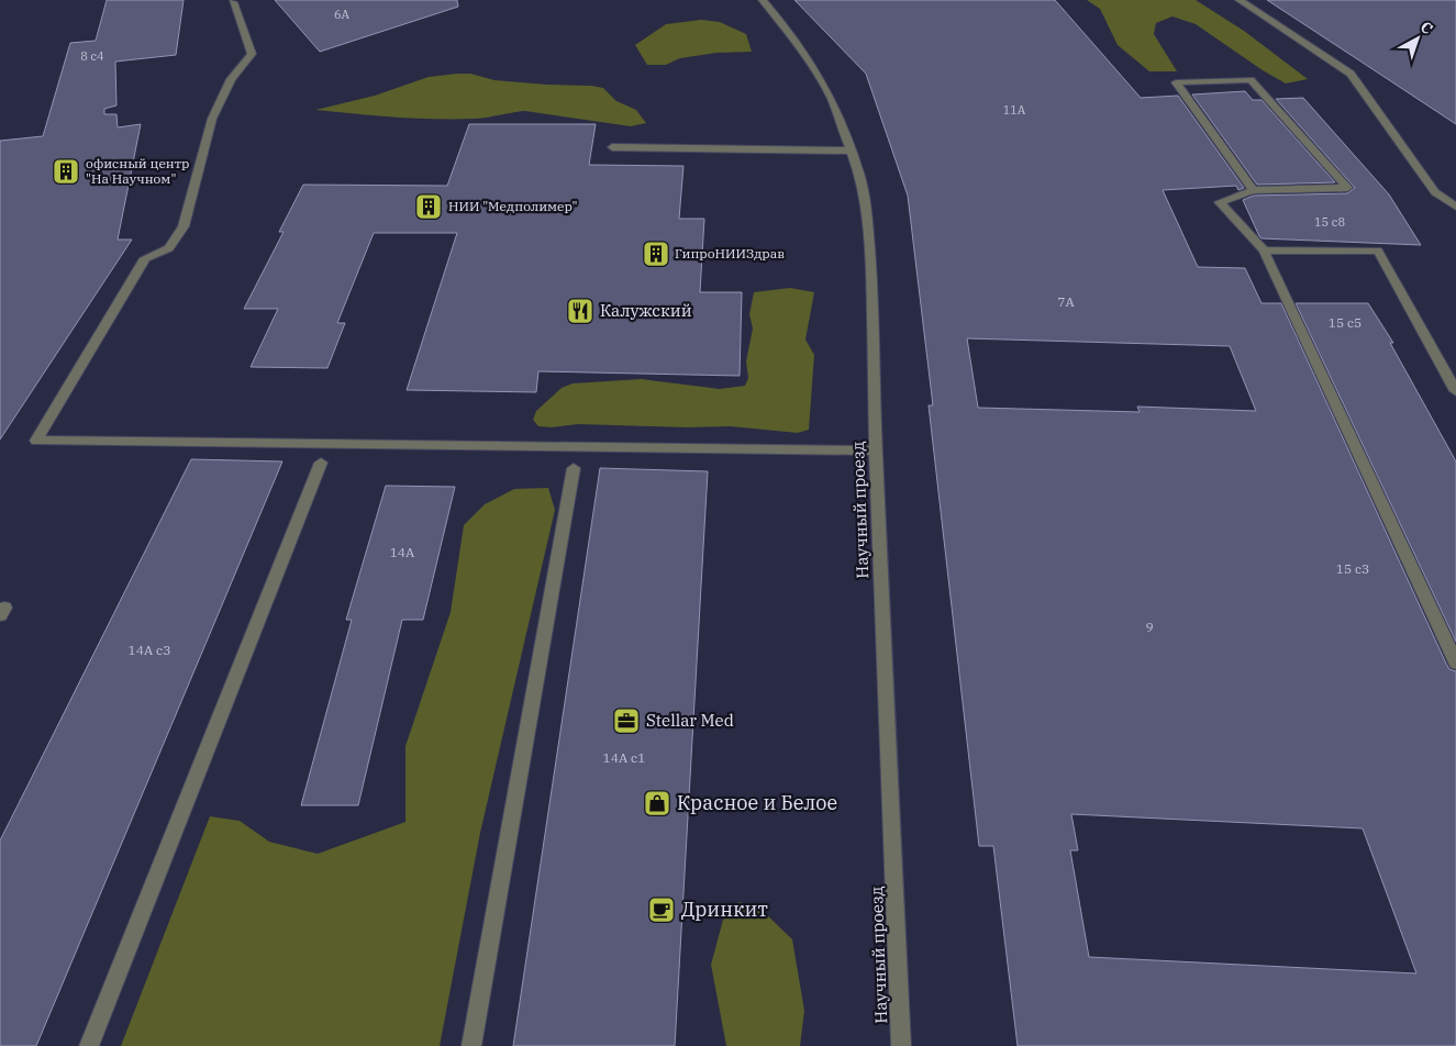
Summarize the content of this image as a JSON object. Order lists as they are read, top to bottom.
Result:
{
  "streets": {
    "street": ["Научный проезд"]
  },
  "places": {
    "building": ["офисный центр \"На Научном\"", "НИИ \"Медполимер\"", "ГипроНИИЗдрав"],
    "restaurant": ["Калужский"],
    "office": ["Stellar Med"],
    "shop": ["Красное и Белое"],
    "cafe": ["Дринкит"]
  },
  "house_numbers": [
    "6А",
    "8 с4",
    "11А",
    "15 с8",
    "7А",
    "15 с5",
    "14А",
    "15 с3",
    "9",
    "14А с3",
    "14А с1"
  ],
  "north": "top right"
}
